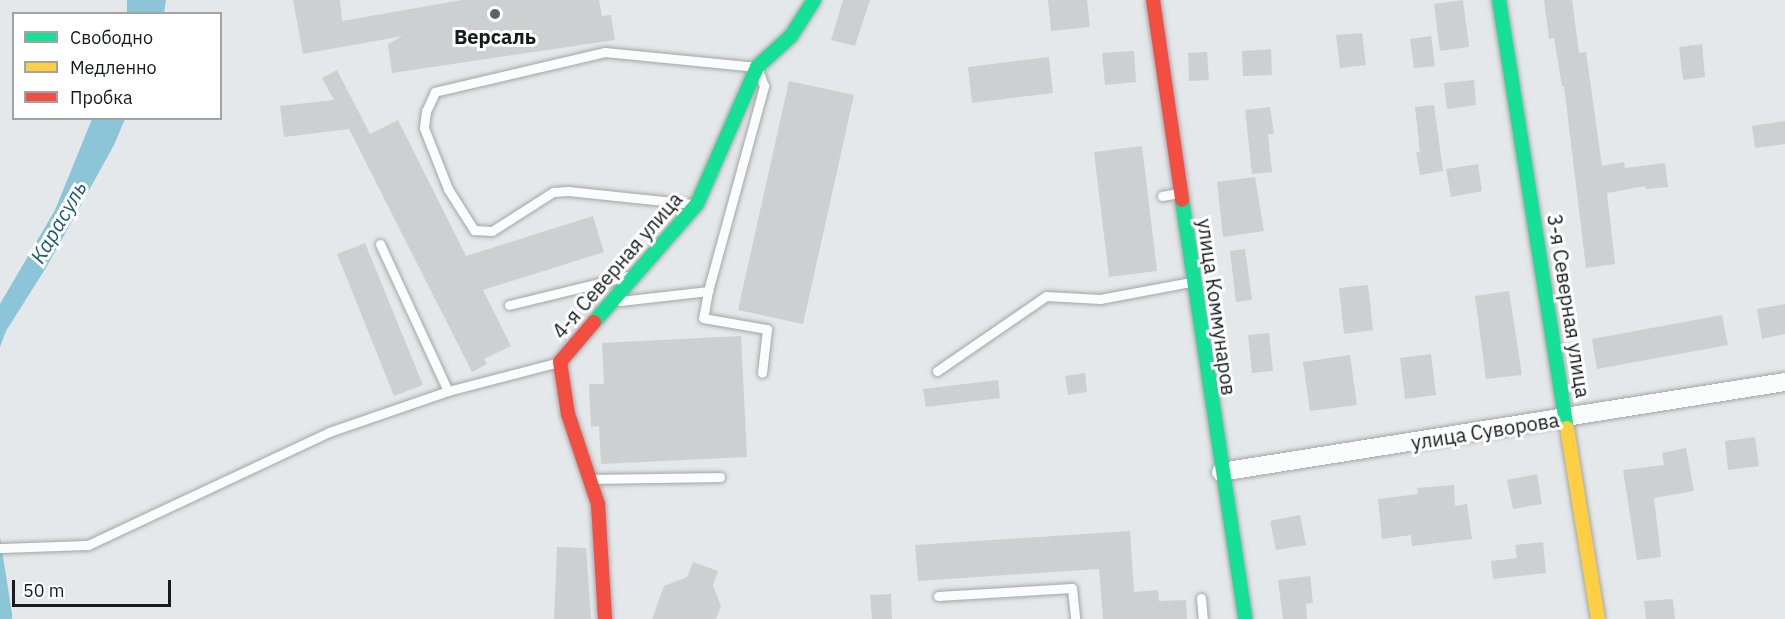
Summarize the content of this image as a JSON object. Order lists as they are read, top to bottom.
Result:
{
  "streets": {
    "street": [
      "4-я Северная улица",
      "3-я Северная улица",
      "улица Коммунаров",
      "улица Суворова"
    ]
  },
  "crossings": [
    ["3-я Северная улица", "улица Суворова"],
    ["улица Коммунаров", "улица Суворова"]
  ],
  "water": ["Карасуль"],
  "places": ["Версаль"],
  "legend": ["Свободно", "Медленно", "Пробка"],
  "scale_bar": "50 m"
}
